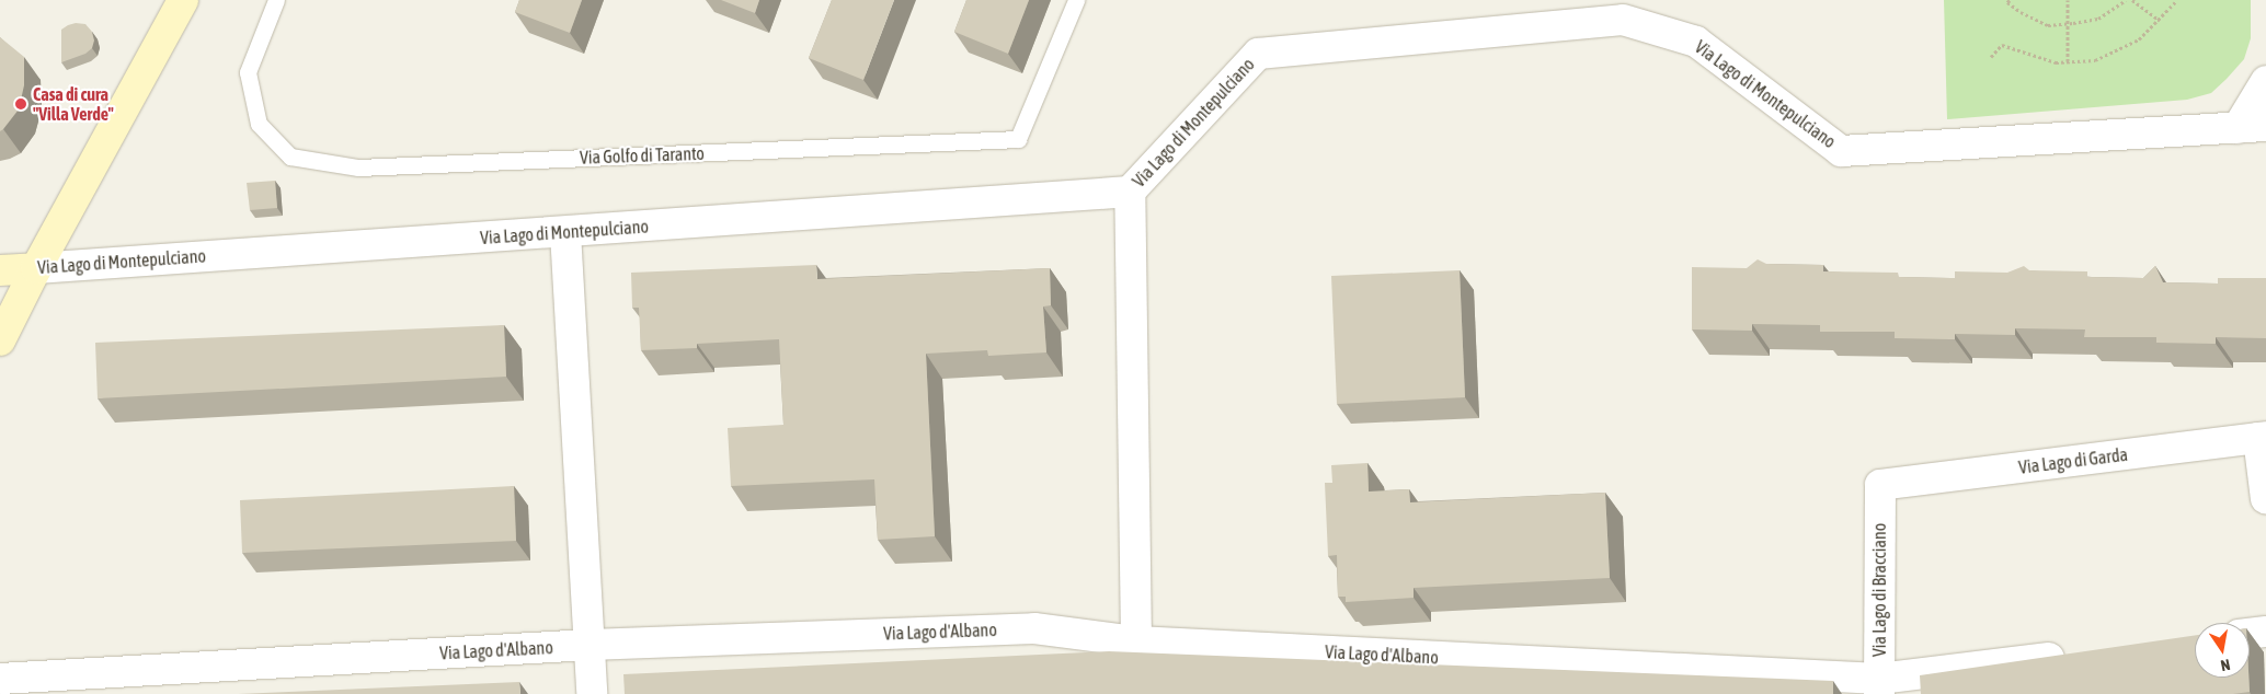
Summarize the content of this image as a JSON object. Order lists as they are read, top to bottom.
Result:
{
  "streets": {
    "street": [
      "Via Lago di Montepulciano",
      "Via Lago di Garda",
      "Via Lago di Bracciano",
      "Via Lago d'Albano"
    ],
    "lane": ["Via Golfo di Taranto"]
  },
  "crossings": [
    ["Via Lago di Montepulciano", "Via Lago d'Albano"],
    ["Via Lago di Garda", "Via Lago di Bracciano"],
    ["Via Lago di Bracciano", "Via Lago d'Albano"]
  ],
  "places": ["Casa di cura \"Villa Verde\""],
  "north": "bottom"
}
